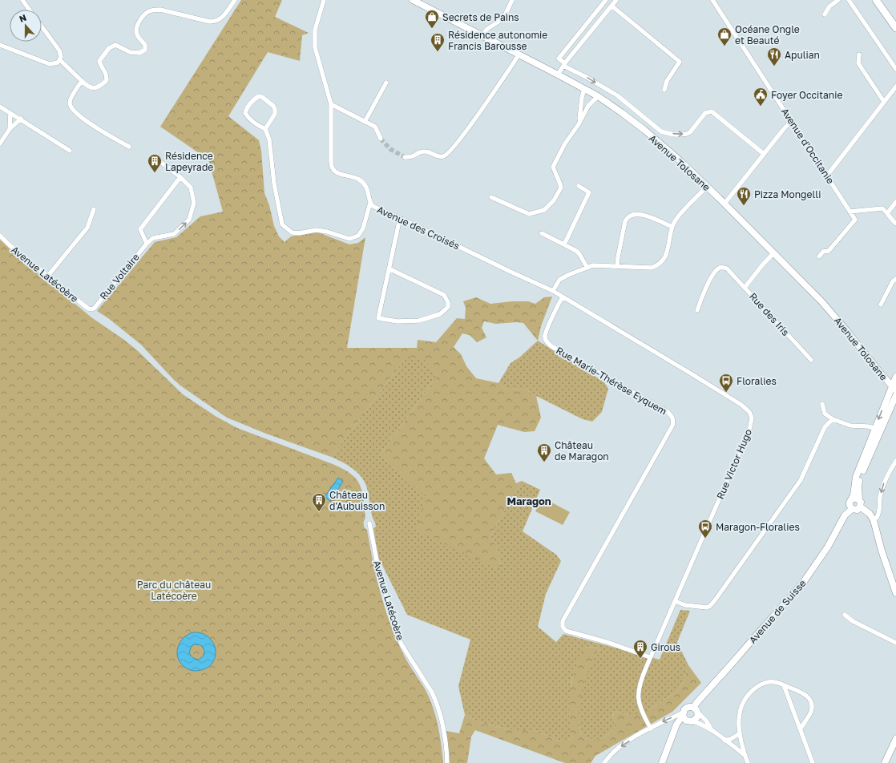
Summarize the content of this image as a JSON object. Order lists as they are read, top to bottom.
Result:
{
  "streets": {
    "street": [
      "Avenue d'Occitanie",
      "Avenue Tolosane",
      "Avenue des Croisés",
      "Avenue Latécoère",
      "Rue Voltaire",
      "Rue des Iris",
      "Rue Marie-Thérèse Eyquem",
      "Rue Victor Hugo",
      "Avenue de Suisse"
    ]
  },
  "crossings": [
    ["Avenue Tolosane", "Rue des Iris"],
    ["Avenue des Croisés", "Rue Victor Hugo"],
    ["Avenue Latécoère", "Rue Voltaire"],
    ["Rue Marie-Thérèse Eyquem", "Rue Victor Hugo"]
  ],
  "districts": ["Maragon"],
  "parks": ["Parc du château Latécoère"],
  "places": {
    "shop": ["Secrets de Pains", "Océane Ongle et Beauté"],
    "building": [
      "Résidence autonomie Francis Barousse",
      "Résidence Lapeyrade",
      "Château de Maragon",
      "Château d'Aubuisson",
      "Girous"
    ],
    "restaurant": ["Apulian", "Pizza Mongelli"],
    "public building": ["Foyer Occitanie"],
    "bus stop": ["Floralies", "Maragon-Floralies"]
  },
  "north": "top"
}
